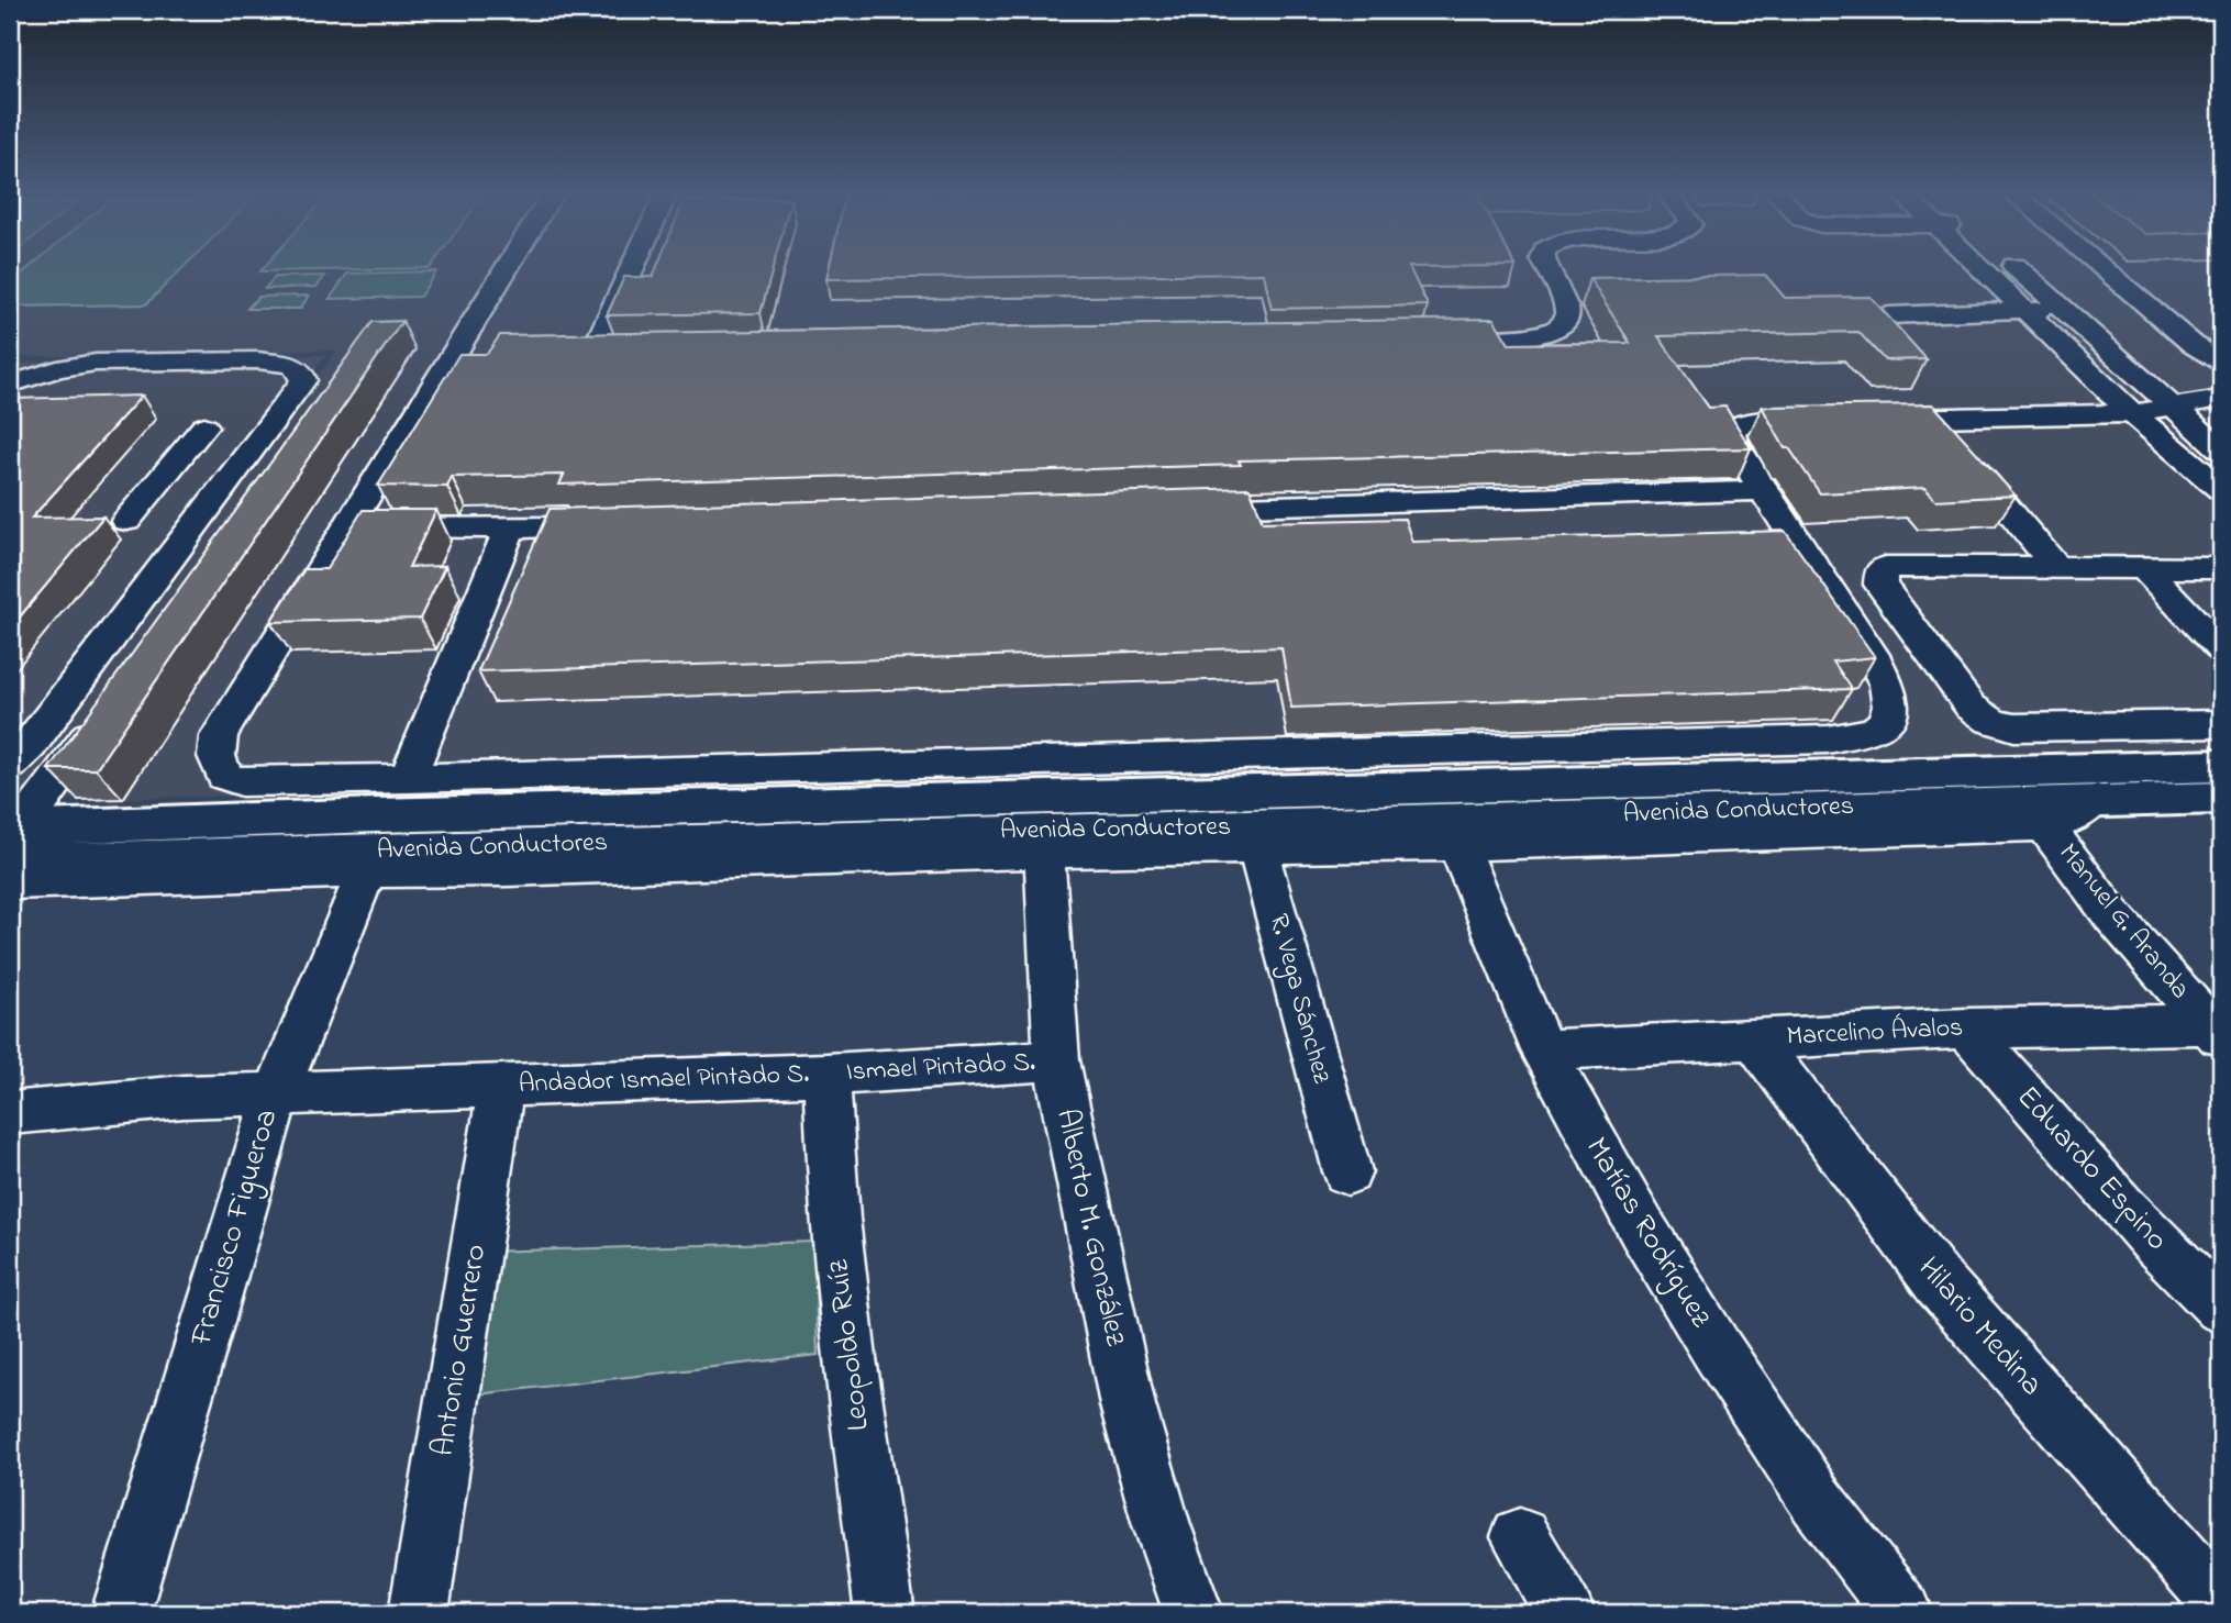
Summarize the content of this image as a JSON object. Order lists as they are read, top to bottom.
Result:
{
  "streets": {
    "main road": ["Avenida Conductores"],
    "street": [
      "Manuel G. Aranda",
      "R. Vega Sánchez",
      "Marcelino Ávalos",
      "Ismael Pintado S.",
      "Andador Ismael Pintado S.",
      "Eduardo Espino",
      "Francisco Figueroa",
      "Alberto M. González",
      "Matías Rodríguez",
      "Hilario Medina",
      "Leopoldo Ruíz",
      "Antonio Guerrero"
    ]
  },
  "crossings": [
    ["Avenida Conductores", "Manuel G. Aranda"],
    ["Avenida Conductores", "R. Vega Sánchez"],
    ["Avenida Conductores", "Francisco Figueroa"],
    ["Avenida Conductores", "Alberto M. González"],
    ["Avenida Conductores", "Matías Rodríguez"],
    ["Manuel G. Aranda", "Marcelino Ávalos"],
    ["Marcelino Ávalos", "Eduardo Espino"],
    ["Marcelino Ávalos", "Matías Rodríguez"],
    ["Marcelino Ávalos", "Hilario Medina"],
    ["Ismael Pintado S.", "Andador Ismael Pintado S."],
    ["Ismael Pintado S.", "Alberto M. González"],
    ["Ismael Pintado S.", "Leopoldo Ruíz"],
    ["Andador Ismael Pintado S.", "Leopoldo Ruíz"],
    ["Andador Ismael Pintado S.", "Antonio Guerrero"]
  ]
}
